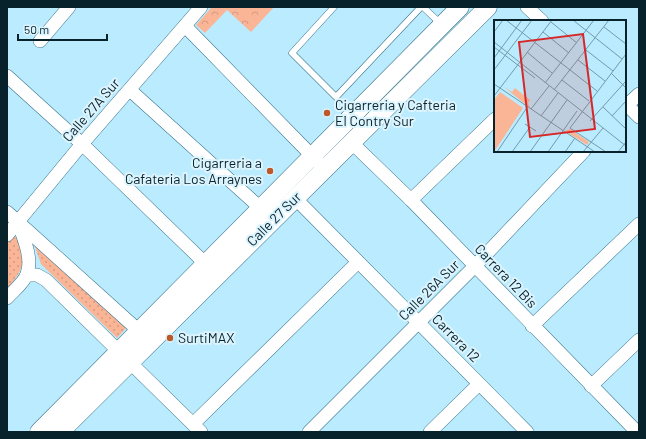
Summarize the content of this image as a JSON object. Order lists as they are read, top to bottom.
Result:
{
  "streets": {
    "main road": ["Calle 27 Sur"],
    "street": [
      "Calle 27A Sur",
      "Carrera 12 Bis",
      "Calle 26A Sur",
      "Carrera 12"
    ]
  },
  "crossings": [
    ["Calle 27 Sur", "Carrera 12 Bis"],
    ["Calle 27 Sur", "Carrera 12"],
    ["Carrera 12 Bis", "Calle 26A Sur"],
    ["Calle 26A Sur", "Carrera 12"]
  ],
  "places": ["Cigarreria y Cafteria El Contry Sur", "Cigarreria a Cafateria Los Arraynes", "SurtiMAX"],
  "scale_bar": "50 m"
}
